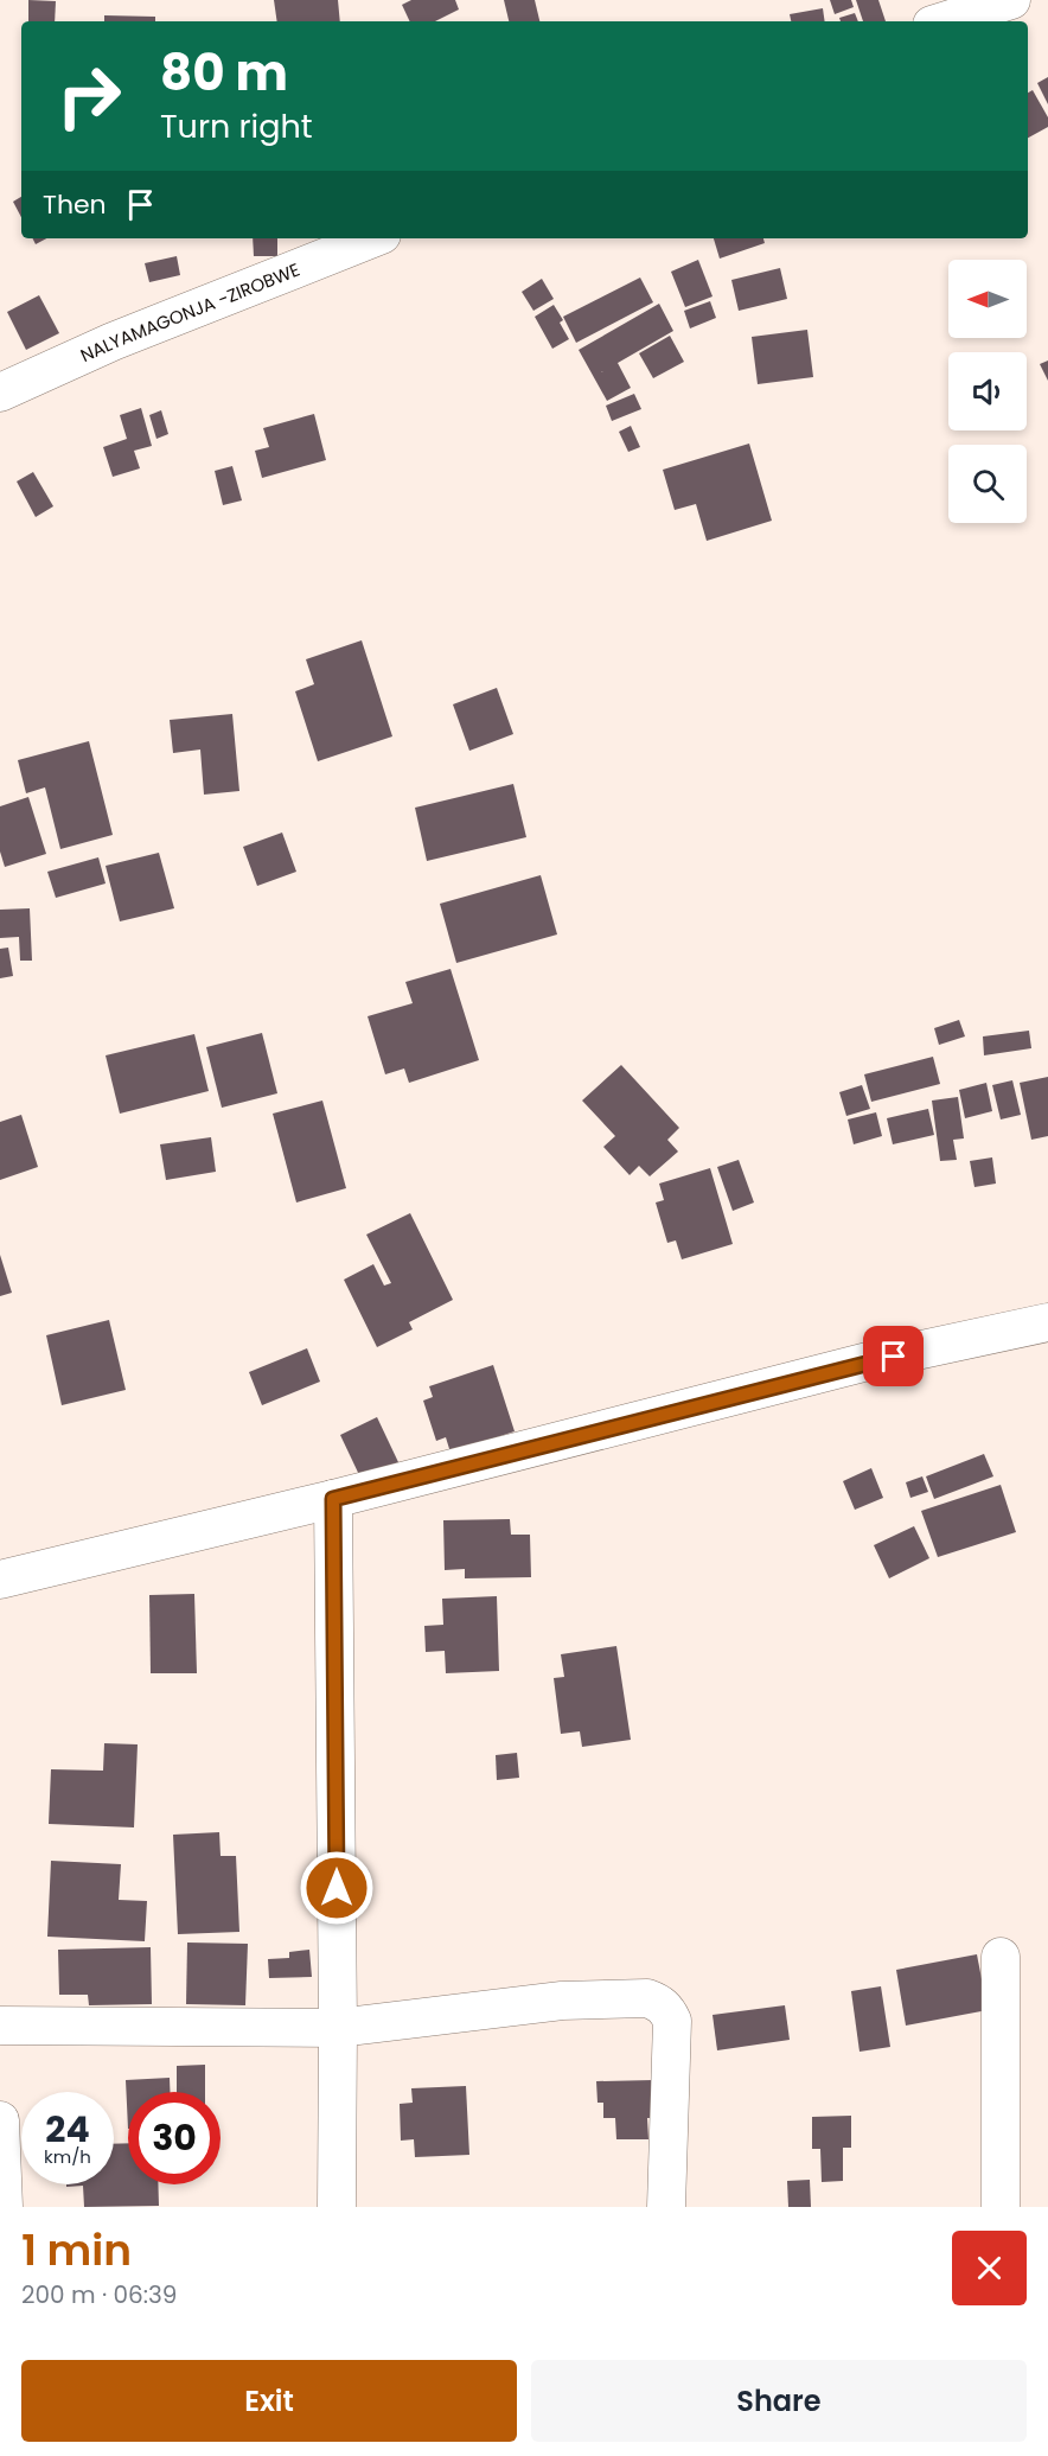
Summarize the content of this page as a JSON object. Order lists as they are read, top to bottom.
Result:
{
  "streets": {
    "street": ["NALYAMAGONJA -ZIROBWE"]
  },
  "north": "left",
  "page": {
    "turn": ["80 m", "Turn right"],
    "then": "Then",
    "speed": "24 km/h",
    "limit": "30",
    "heading": ["1 min", "200 m · 06:39"],
    "buttons": ["Exit", "Share"]
  }
}
